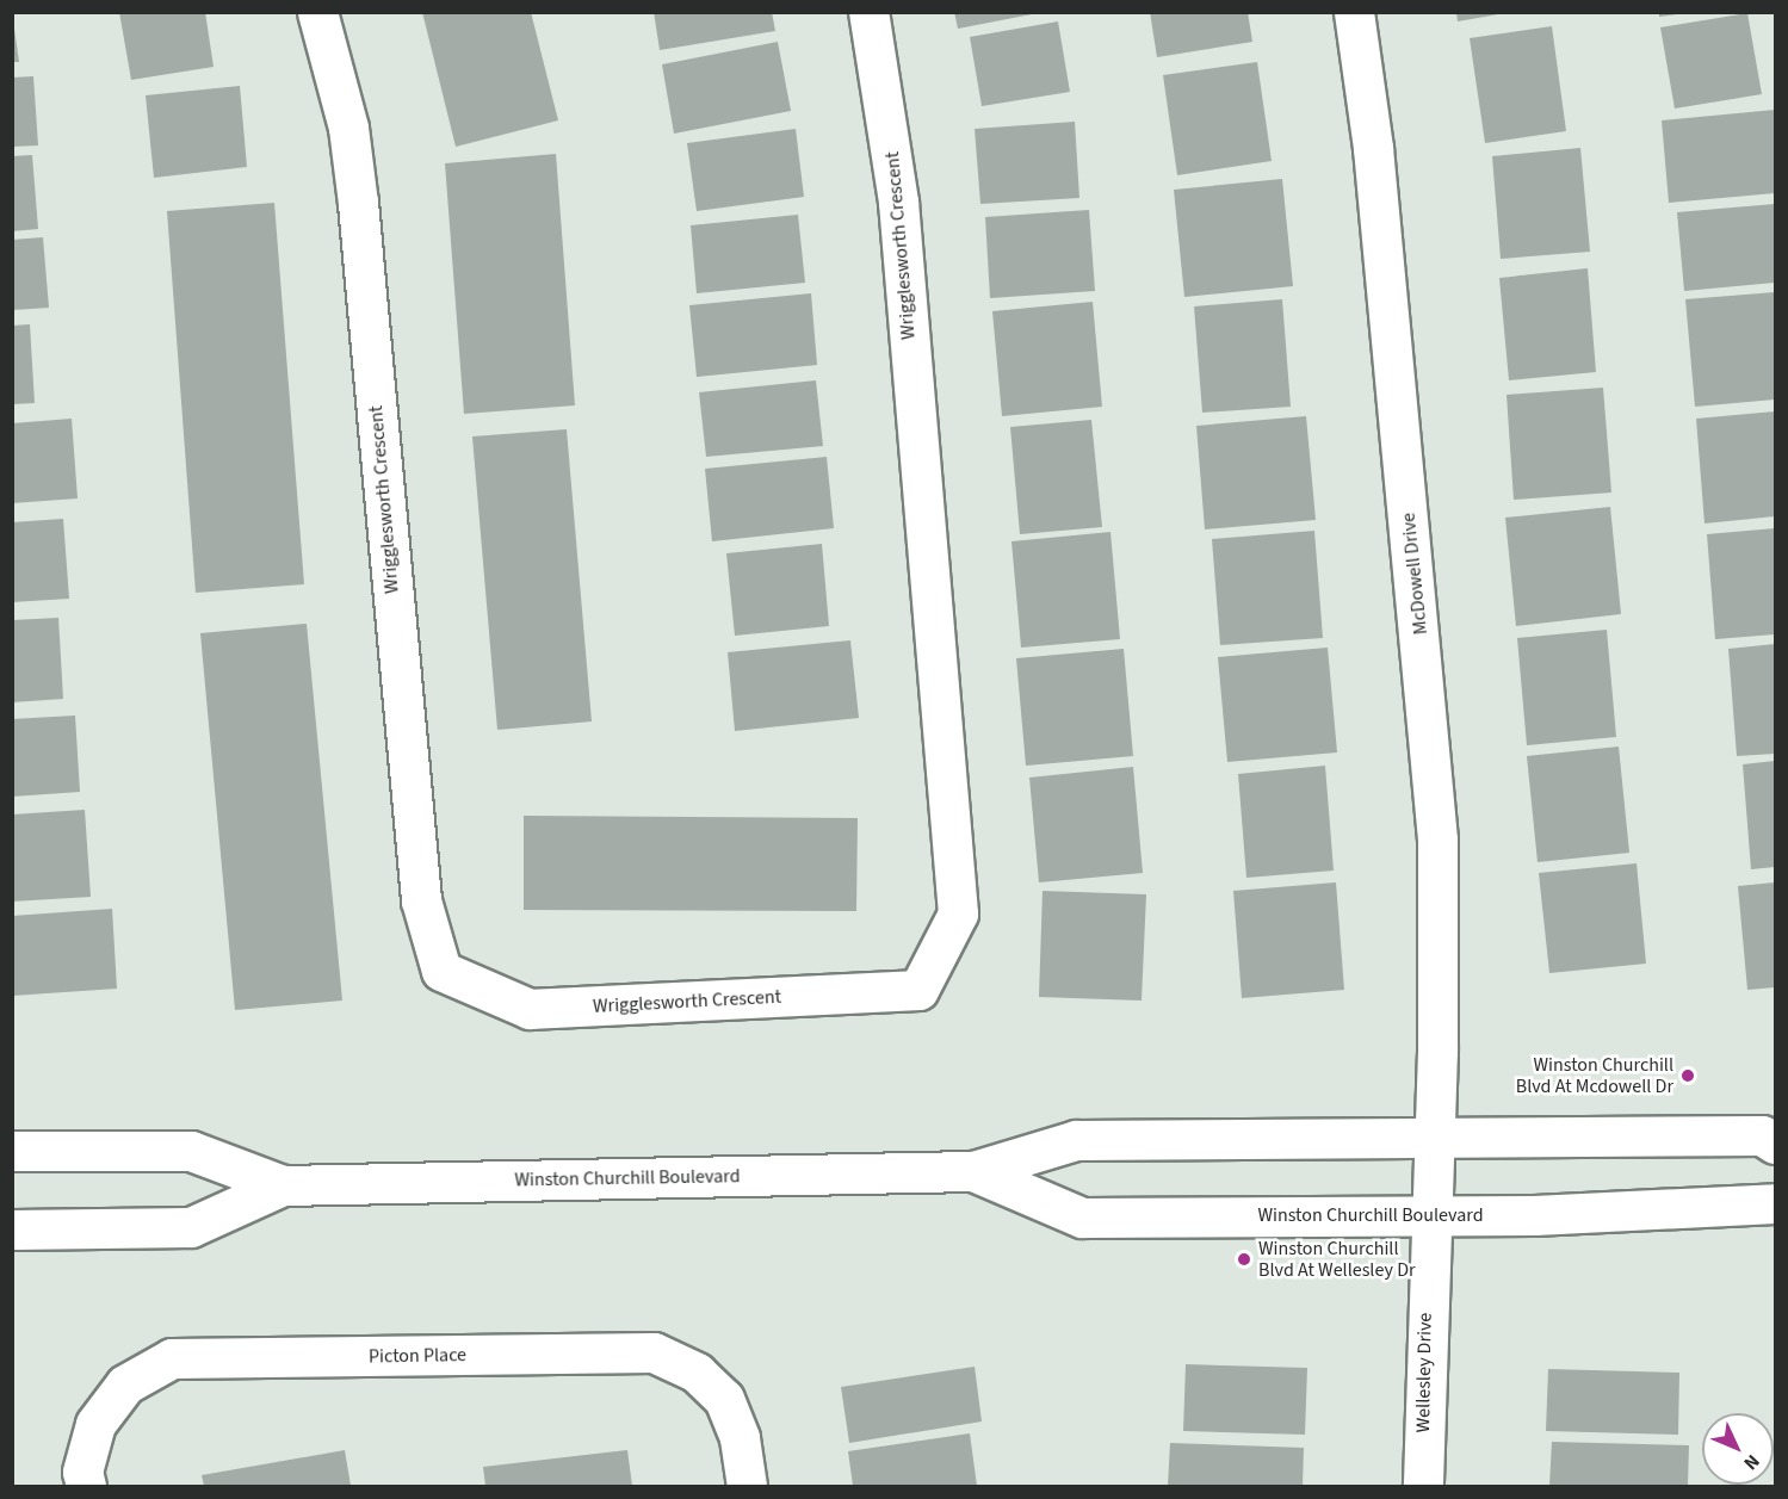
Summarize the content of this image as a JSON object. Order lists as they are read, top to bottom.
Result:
{
  "streets": {
    "street": [
      "Wrigglesworth Crescent",
      "McDowell Drive",
      "Winston Churchill Boulevard",
      "Picton Place",
      "Wellesley Drive"
    ]
  },
  "crossings": [
    ["McDowell Drive", "Winston Churchill Boulevard"],
    ["McDowell Drive", "Wellesley Drive"],
    ["Winston Churchill Boulevard", "Wellesley Drive"]
  ],
  "places": ["Winston Churchill Blvd At Mcdowell Dr", "Winston Churchill Blvd At Wellesley Dr"],
  "north": "bottom right"
}
